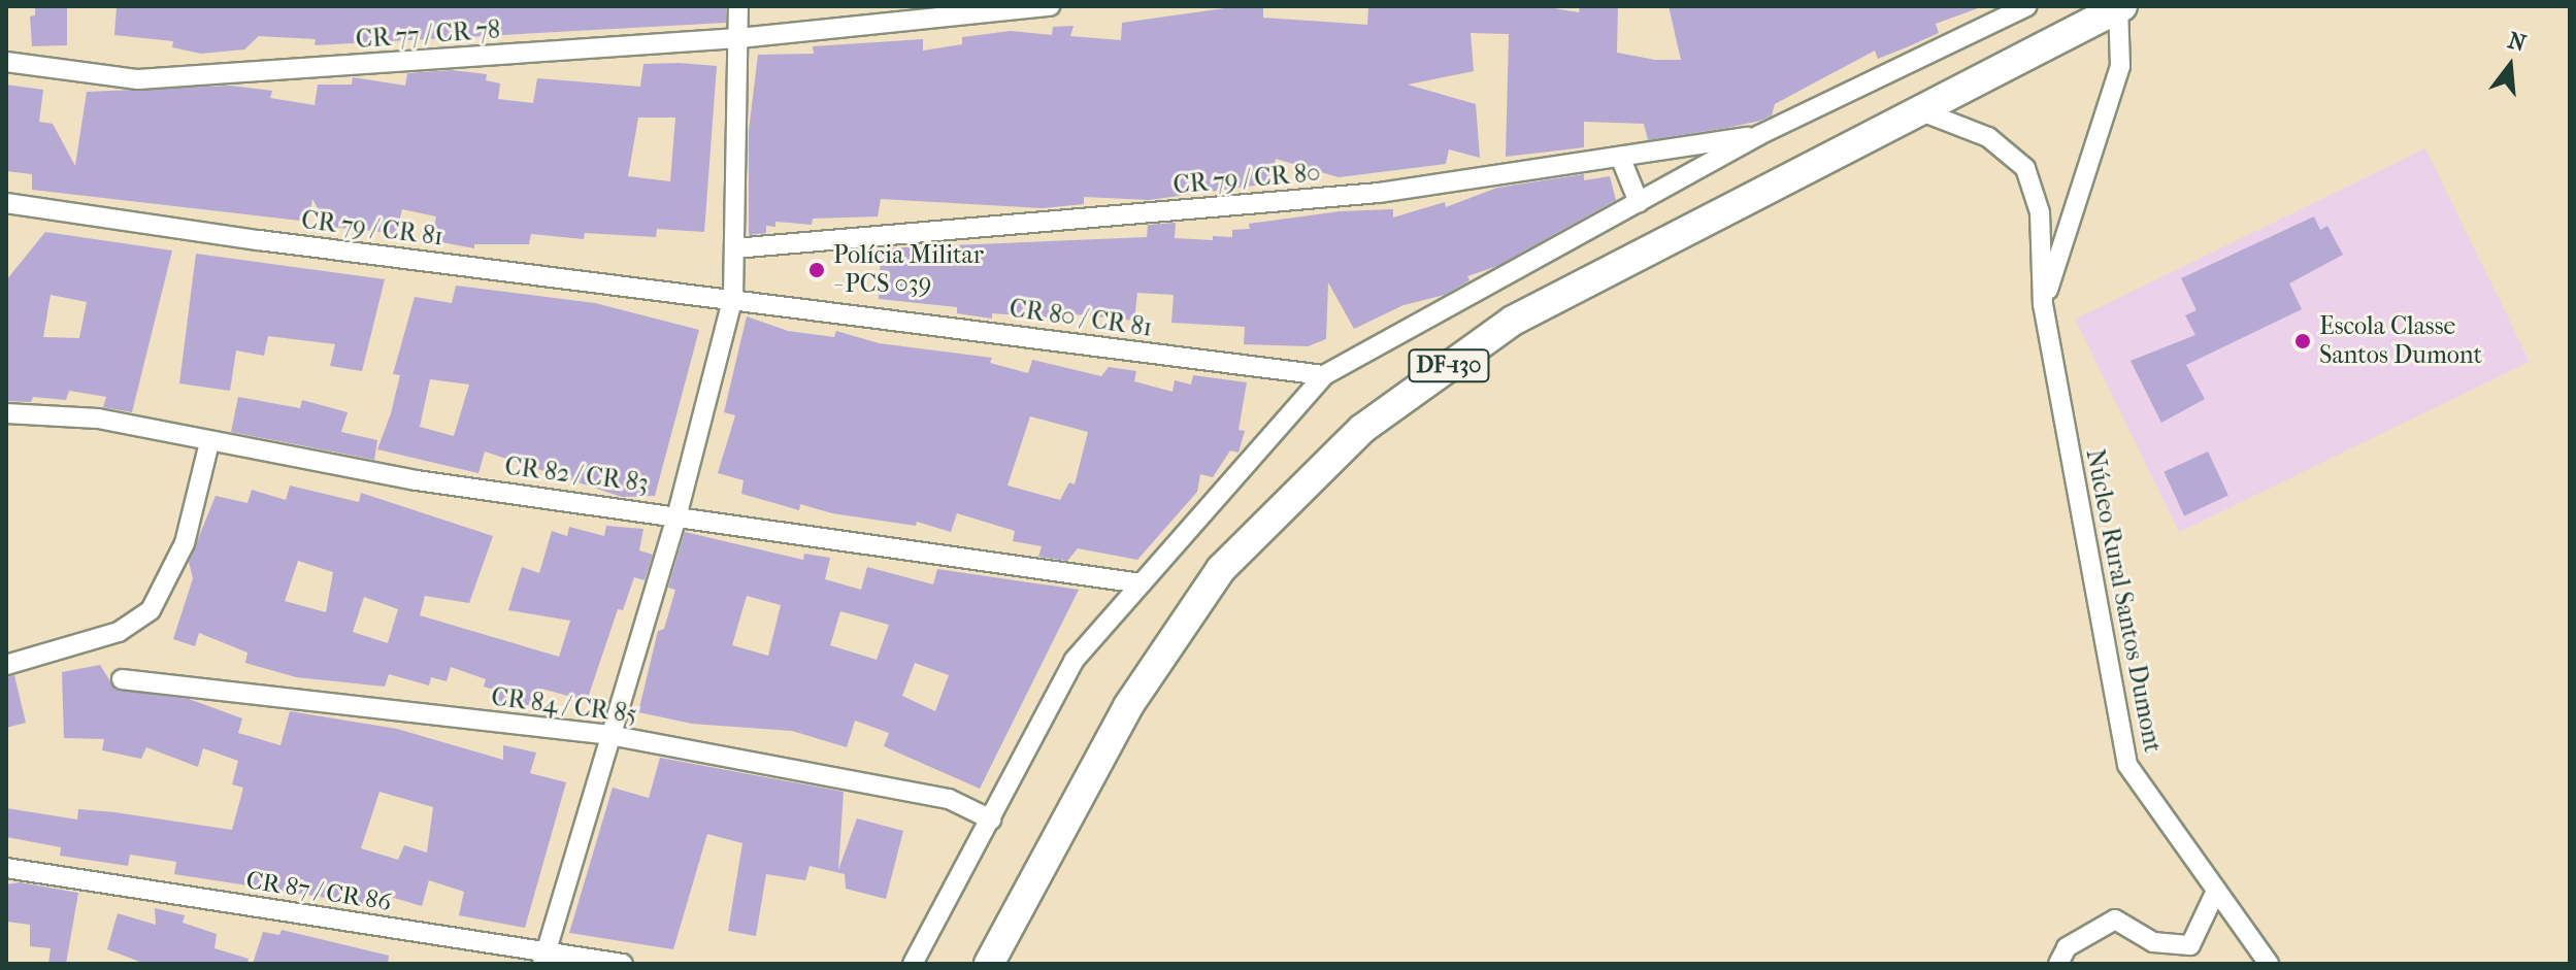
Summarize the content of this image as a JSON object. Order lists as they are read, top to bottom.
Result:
{
  "streets": {
    "main road": ["DF-130"],
    "street": [
      "CR 77 / CR 78",
      "CR 79 / CR 80",
      "CR 79 / CR 81",
      "CR 80 / CR 81",
      "CR 82 / CR 83",
      "Núcleo Rural Santos Dumont",
      "CR 84 / CR 85",
      "CR 87 / CR 86"
    ]
  },
  "crossings": [
    ["CR 79 / CR 81", "CR 80 / CR 81"],
    ["DF-130", "Núcleo Rural Santos Dumont"]
  ],
  "places": ["Polícia Militar - PCS 039", "Escola Classe Santos Dumont"],
  "north": "top"
}
